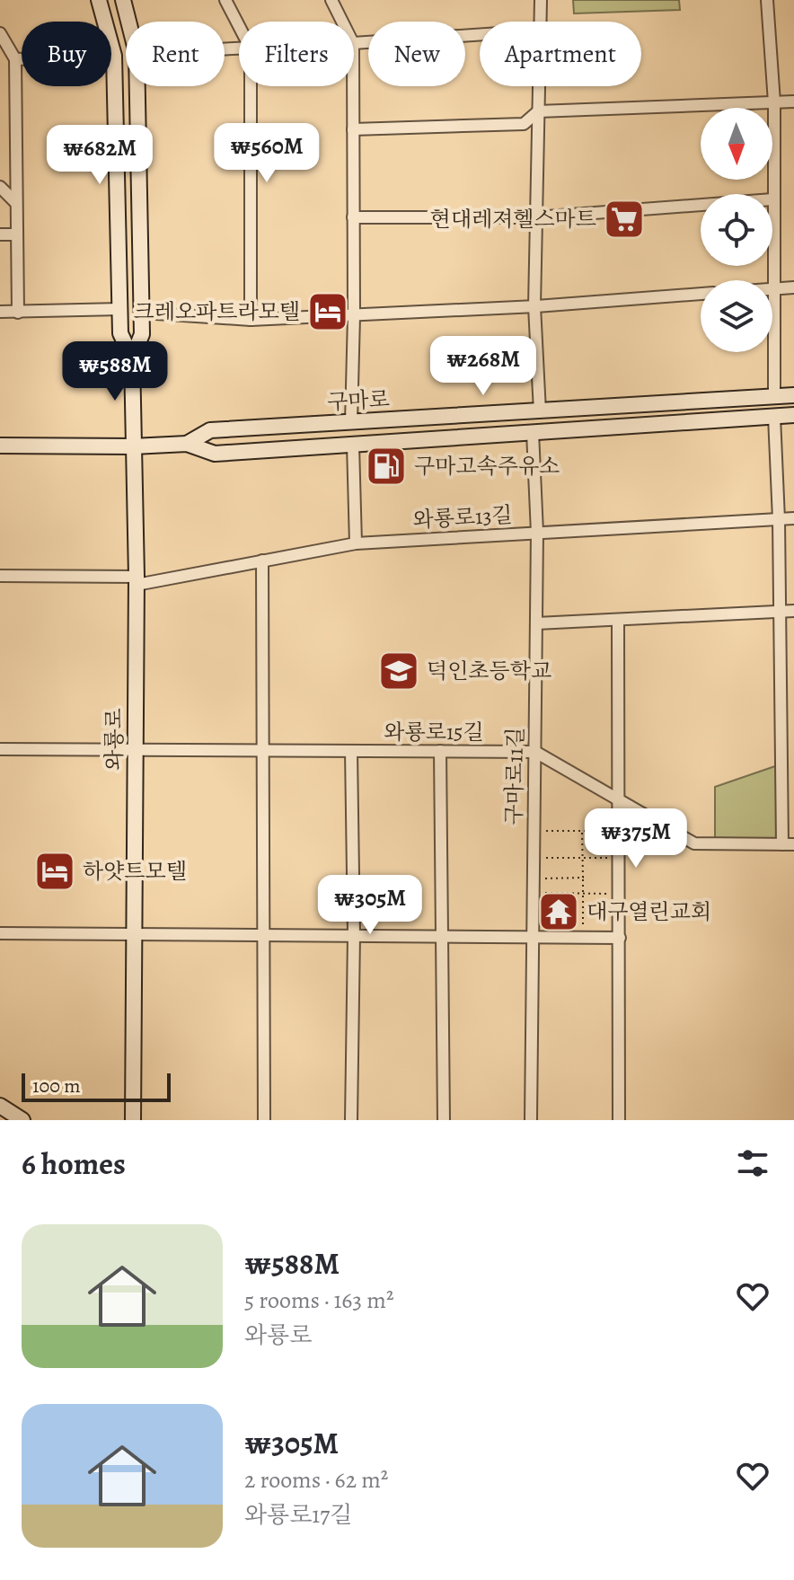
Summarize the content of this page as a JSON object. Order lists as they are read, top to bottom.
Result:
{
  "streets": {
    "main road": ["구마로", "와룡로"],
    "street": ["와룡로13길", "와룡로15길", "구마로11길"]
  },
  "crossings": [
    ["구마로", "와룡로"],
    ["구마로", "구마로11길"],
    ["와룡로13길", "와룡로"],
    ["와룡로13길", "구마로11길"],
    ["와룡로15길", "와룡로"],
    ["와룡로15길", "구마로11길"]
  ],
  "places": {
    "supermarket": ["현대레져헬스마트"],
    "hotel": ["크레오파트라모텔", "하얏트모텔"],
    "fuel station": ["구마고속주유소"],
    "school or university": ["덕인초등학교"],
    "temple": ["대구열린교회"]
  },
  "scale_bar": "100 m",
  "north": "bottom",
  "page": {
    "chip": [
      "Buy",
      "Rent",
      "Filters",
      "New",
      "Apartment"
    ],
    "price": [
      "₩560M",
      "₩682M",
      "₩268M",
      "₩588M",
      "₩375M",
      "₩305M"
    ],
    "scale": "100 m",
    "heading": "6 homes",
    "list": [
      {
        "name": "₩588M",
        "note": "5 rooms · 163 m² · 와룡로"
      },
      {
        "name": "₩305M",
        "note": "2 rooms · 62 m² · 와룡로17길"
      }
    ]
  }
}
